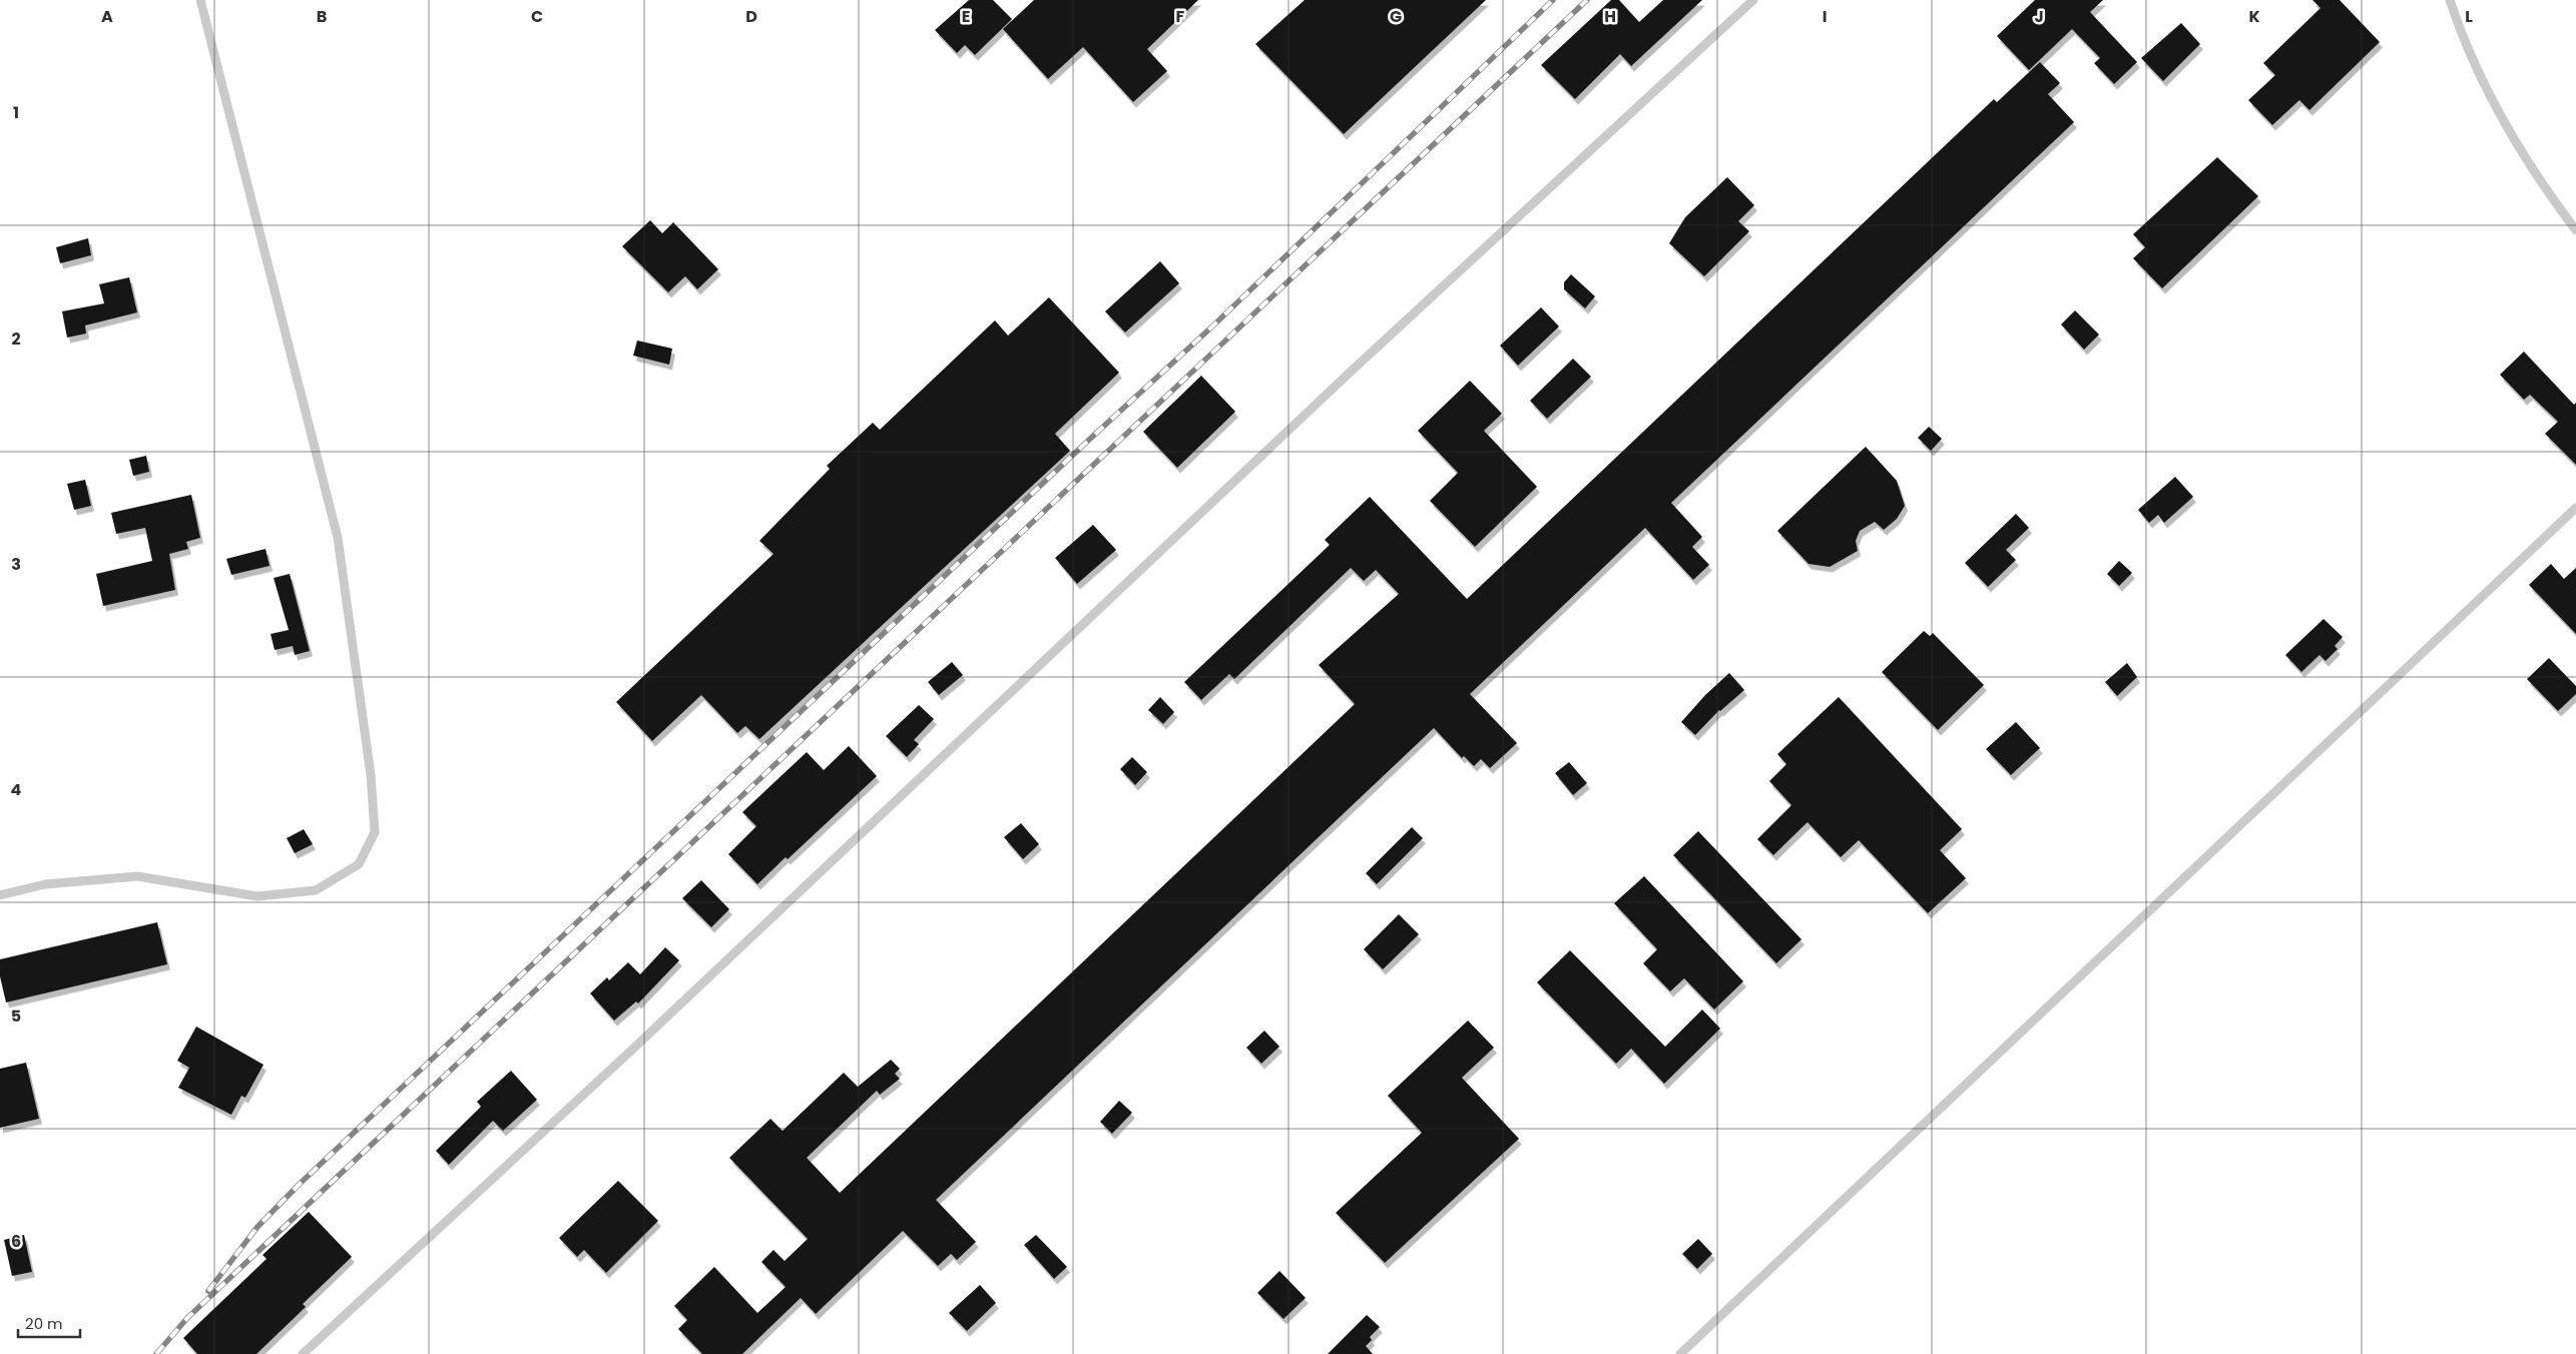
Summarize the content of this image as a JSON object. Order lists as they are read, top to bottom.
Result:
{
  "scale_bar": "20 m",
  "grid": {
    "columns": [
      "A",
      "B",
      "C",
      "D",
      "E",
      "F",
      "G",
      "H",
      "I",
      "J",
      "K",
      "L"
    ],
    "rows": [
      "1",
      "2",
      "3",
      "4",
      "5",
      "6"
    ]
  }
}
